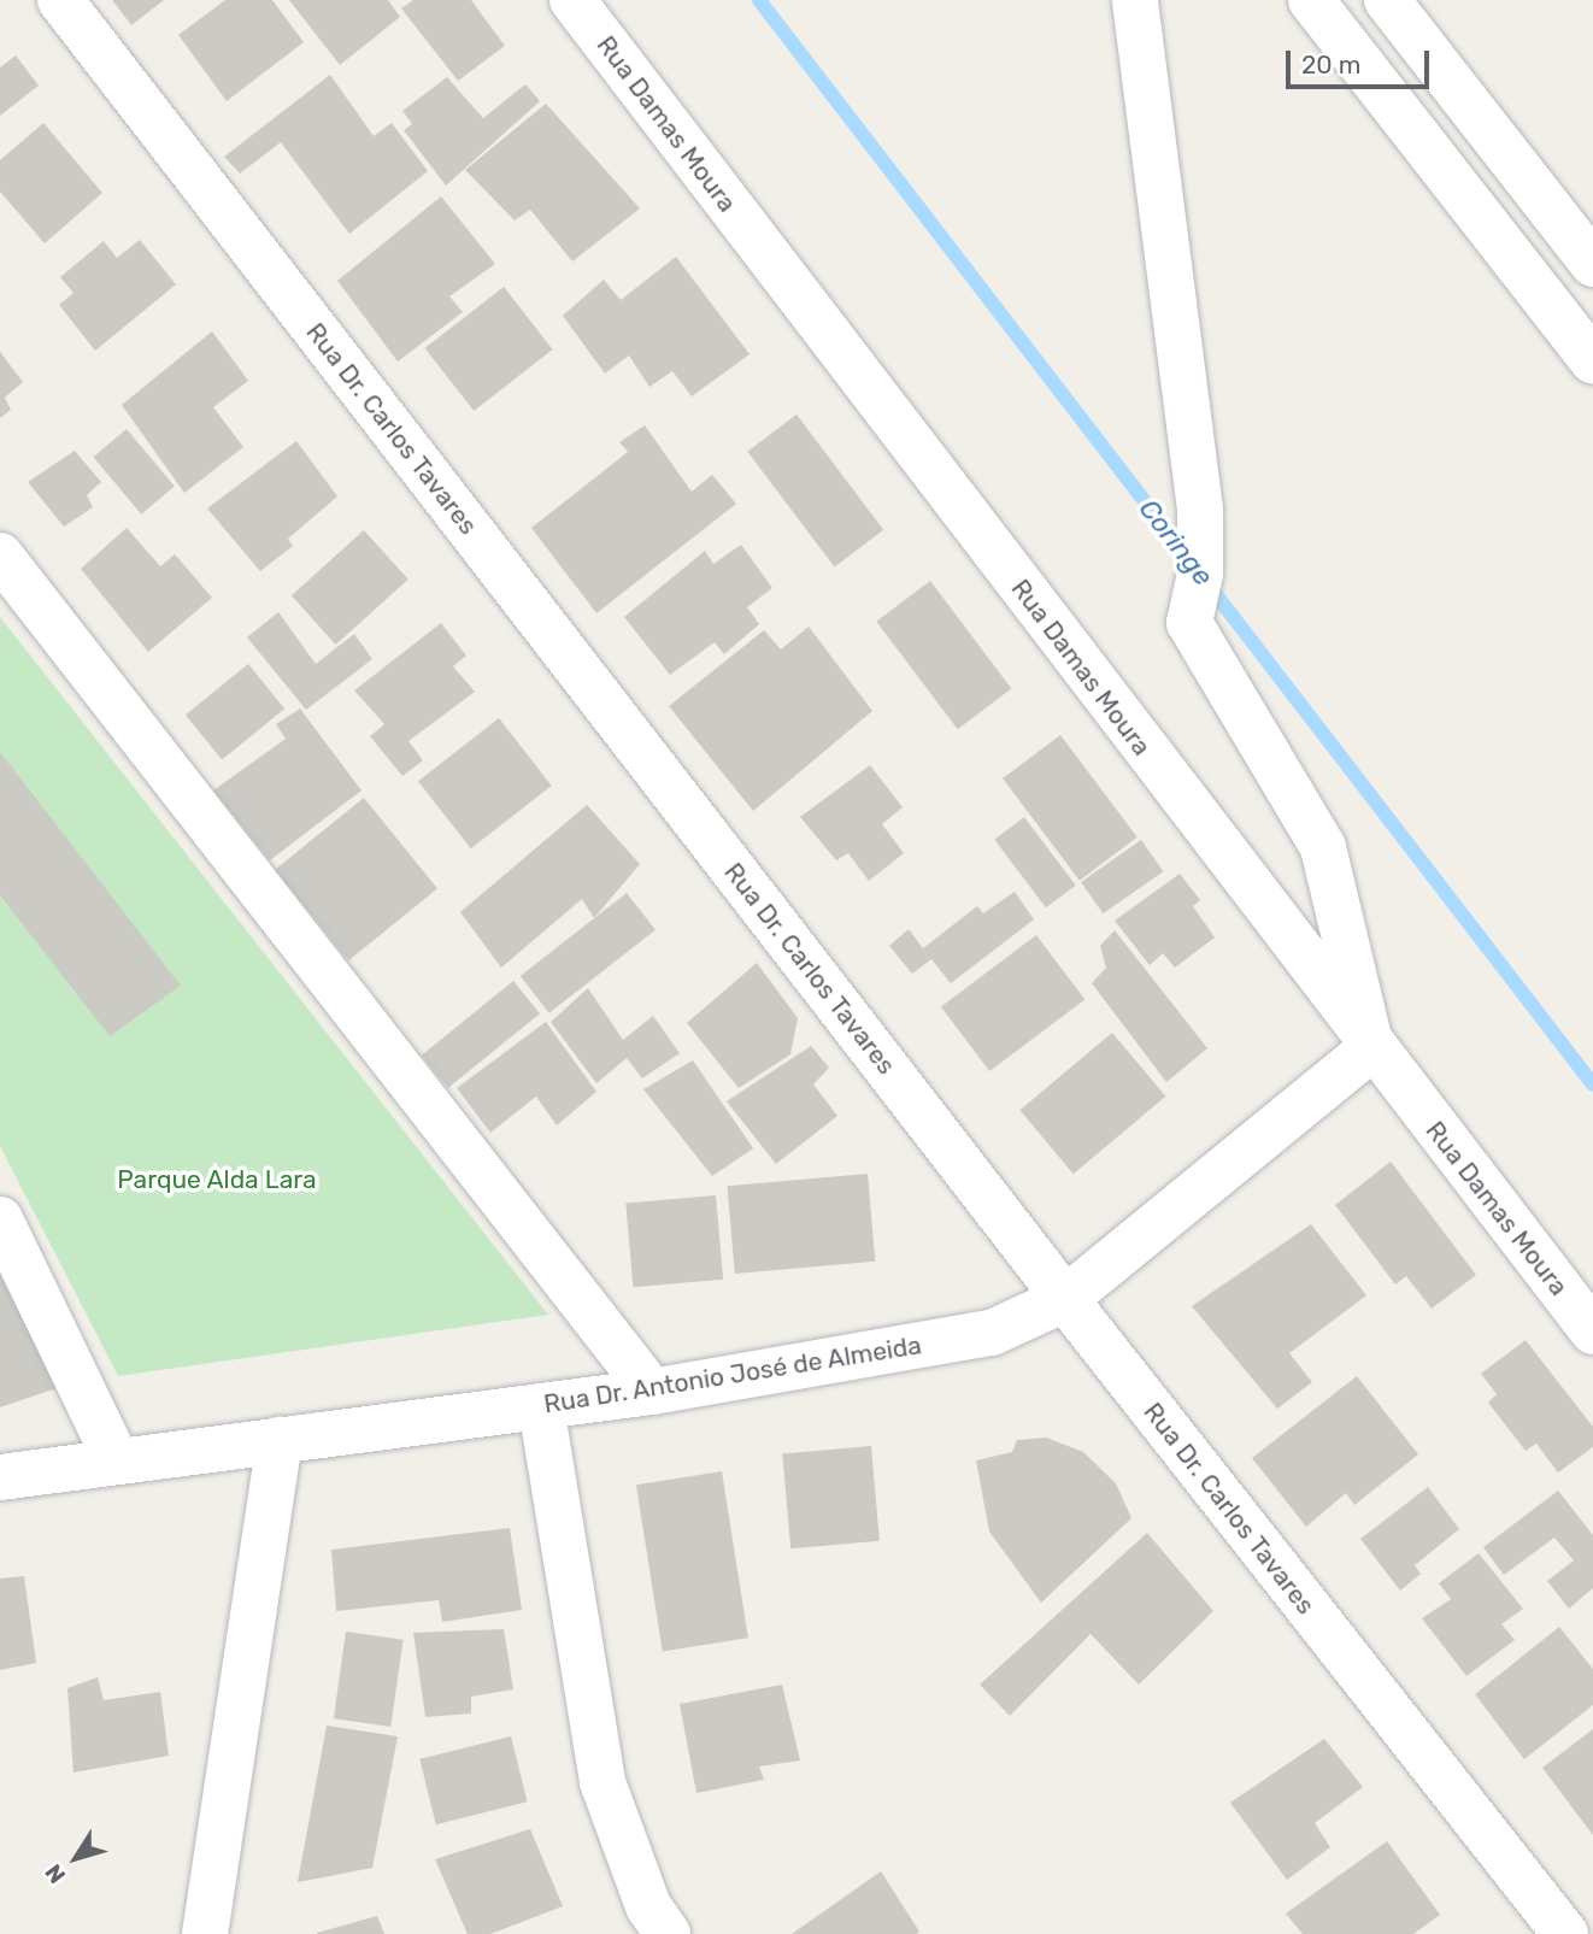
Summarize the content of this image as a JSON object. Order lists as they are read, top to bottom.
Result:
{
  "streets": {
    "street": ["Rua Damas Moura", "Rua Dr. Carlos Tavares", "Rua Dr. Antonio José de Almeida"]
  },
  "crossings": [
    ["Rua Damas Moura", "Rua Dr. Antonio José de Almeida"],
    ["Rua Dr. Carlos Tavares", "Rua Dr. Antonio José de Almeida"]
  ],
  "water": ["Coringe"],
  "parks": ["Parque Alda Lara"],
  "scale_bar": "20 m",
  "north": "bottom left"
}
